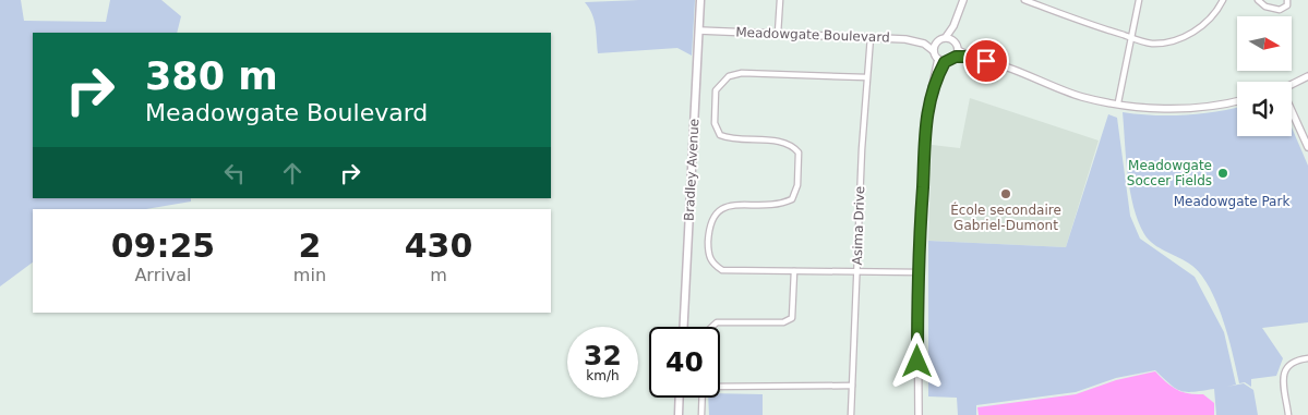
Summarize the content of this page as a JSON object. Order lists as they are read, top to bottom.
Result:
{
  "streets": {
    "main road": ["Bradley Avenue"],
    "street": ["Meadowgate Boulevard", "Asima Drive"]
  },
  "crossings": [
    ["Meadowgate Boulevard", "Bradley Avenue"],
    ["Meadowgate Boulevard", "Asima Drive"]
  ],
  "parks": ["Meadowgate Park"],
  "places": ["Meadowgate Soccer Fields", "École secondaire Gabriel-Dumont"],
  "north": "right",
  "page": {
    "turn": ["380 m", "Meadowgate Boulevard"],
    "eta": [
      "09:25",
      "Arrival",
      "2",
      "min",
      "430",
      "m"
    ],
    "speed": "32 km/h",
    "limit": "40"
  }
}
